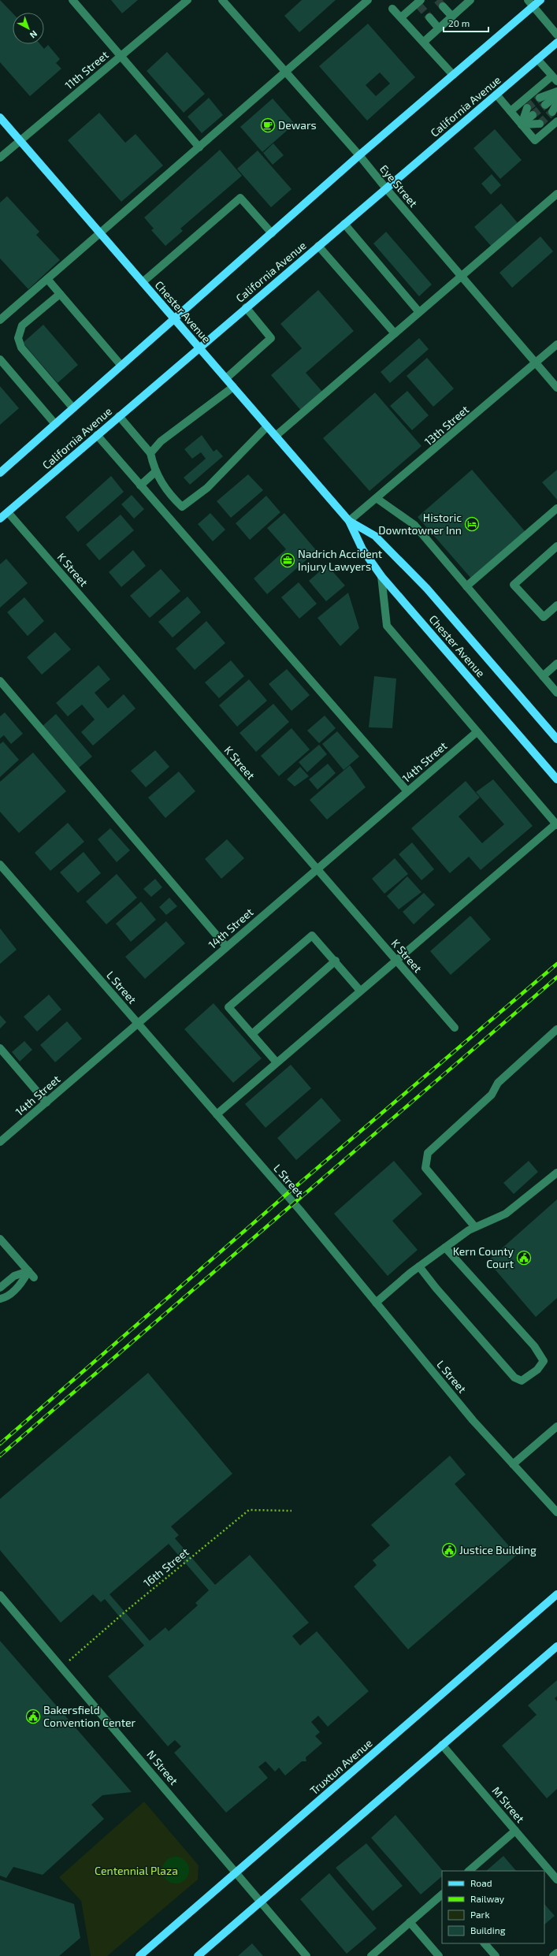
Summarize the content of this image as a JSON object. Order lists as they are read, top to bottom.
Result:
{
  "streets": {
    "main road": ["California Avenue", "Chester Avenue", "Truxtun Avenue"],
    "street": [
      "11th Street",
      "Eye Street",
      "13th Street",
      "K Street",
      "14th Street",
      "L Street",
      "N Street",
      "M Street"
    ],
    "path": ["16th Street"]
  },
  "crossings": [
    ["11th Street", "Chester Avenue"],
    ["California Avenue", "Eye Street"],
    ["California Avenue", "Chester Avenue"],
    ["California Avenue", "K Street"],
    ["Eye Street", "13th Street"],
    ["Chester Avenue", "13th Street"],
    ["K Street", "14th Street"],
    ["14th Street", "L Street"],
    ["16th Street", "N Street"],
    ["Truxtun Avenue", "N Street"]
  ],
  "parks": ["Centennial Plaza"],
  "places": {
    "cafe": ["Dewars"],
    "hotel": ["Historic Downtowner Inn"],
    "office": ["Nadrich Accident Injury Lawyers"],
    "public building": ["Kern County Court", "Justice Building", "Bakersfield Convention Center"]
  },
  "legend": [
    "Road",
    "Railway",
    "Park",
    "Building"
  ],
  "scale_bar": "20 m",
  "north": "bottom right"
}
